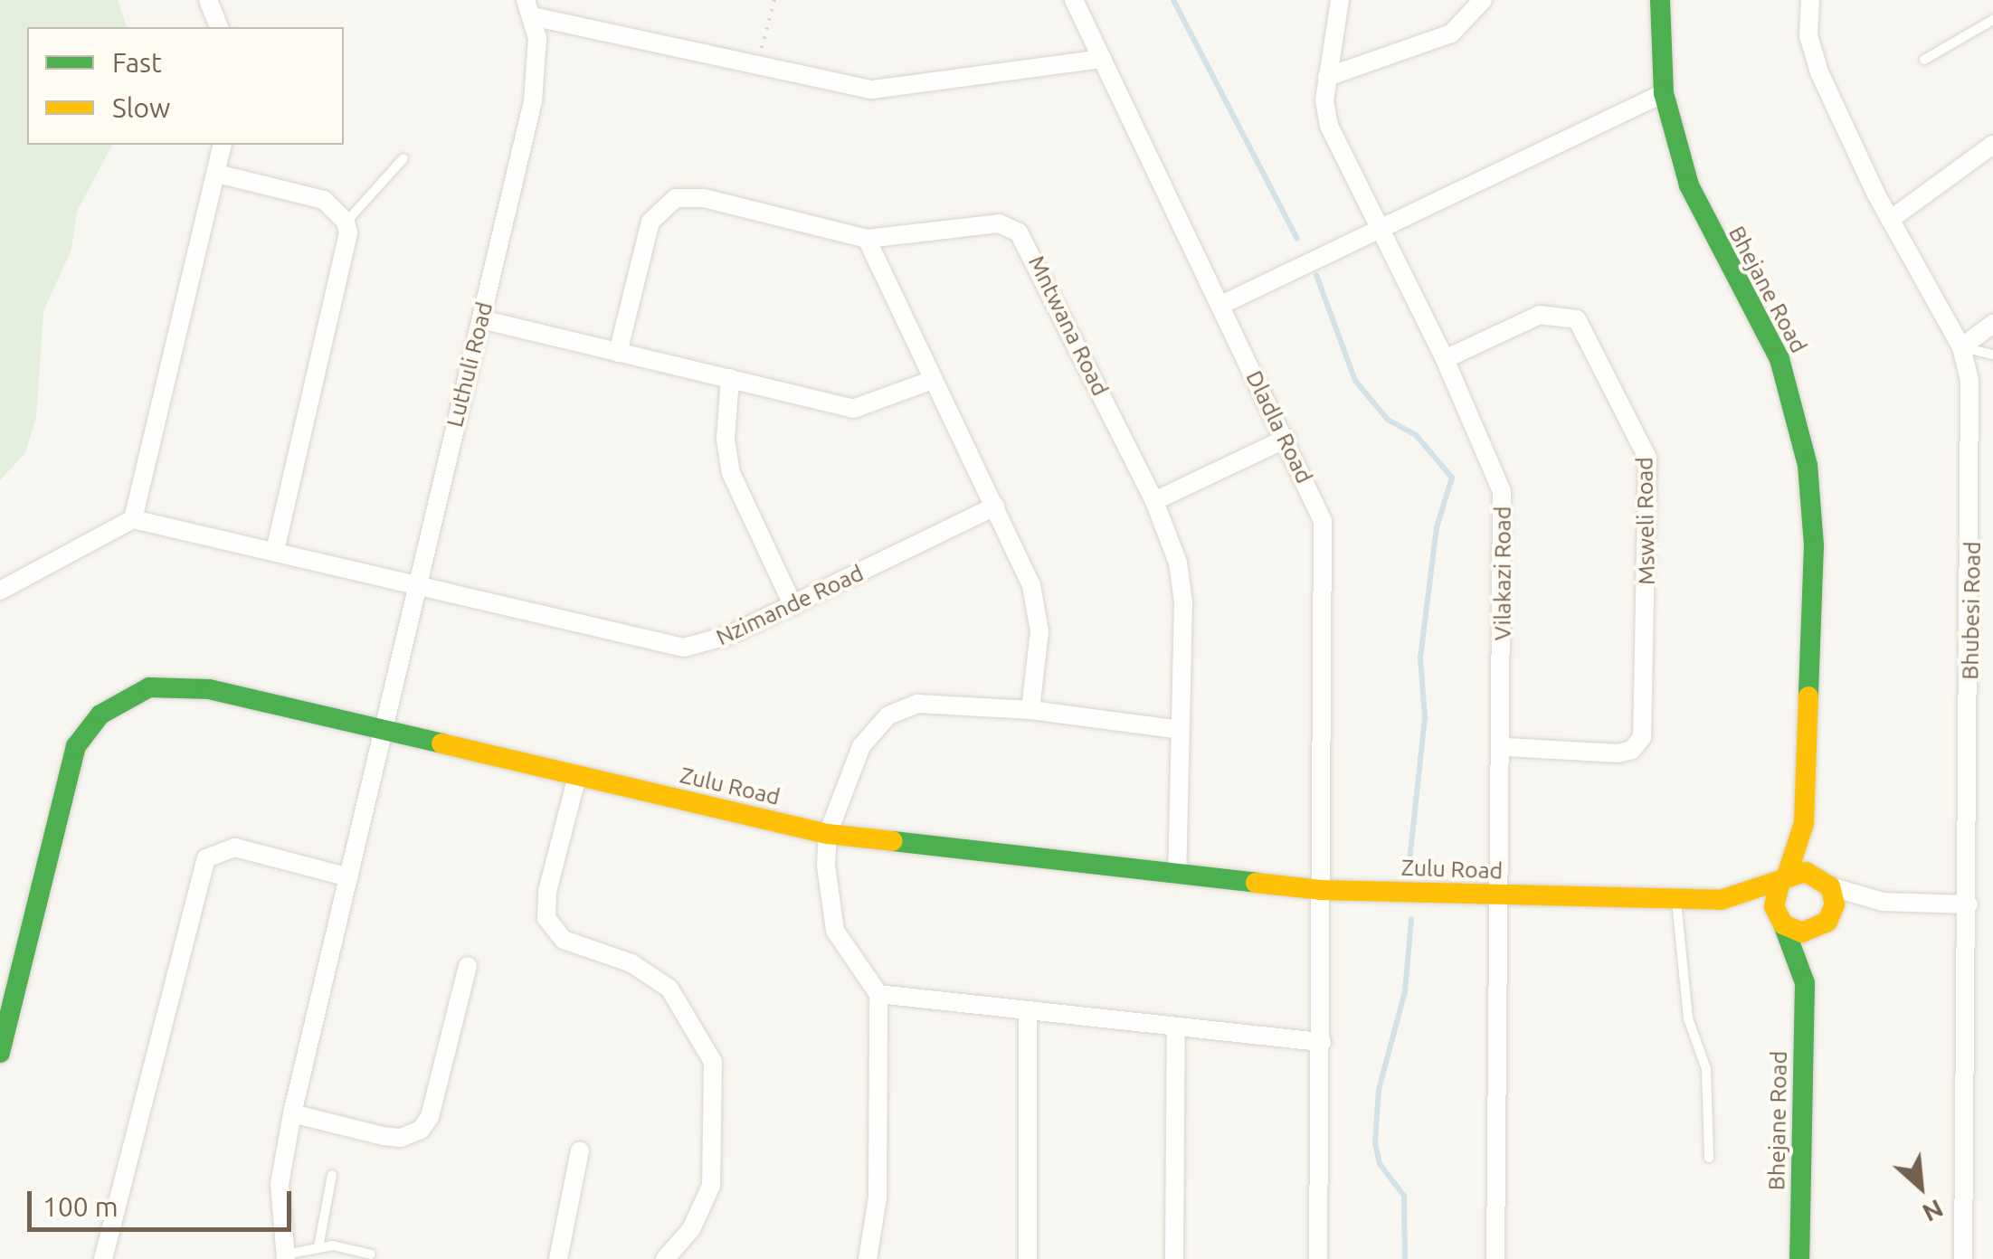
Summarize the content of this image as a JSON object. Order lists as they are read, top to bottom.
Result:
{
  "streets": {
    "street": [
      "Bhejane Road",
      "Mntwana Road",
      "Luthuli Road",
      "Dladla Road",
      "Msweli Road",
      "Vilakazi Road",
      "Nzimande Road",
      "Bhubesi Road",
      "Zulu Road"
    ]
  },
  "crossings": [
    ["Bhejane Road", "Zulu Road"],
    ["Mntwana Road", "Zulu Road"],
    ["Luthuli Road", "Nzimande Road"],
    ["Luthuli Road", "Zulu Road"],
    ["Dladla Road", "Zulu Road"],
    ["Msweli Road", "Vilakazi Road"],
    ["Vilakazi Road", "Zulu Road"]
  ],
  "legend": ["Fast", "Slow"],
  "scale_bar": "100 m",
  "north": "bottom right"
}
